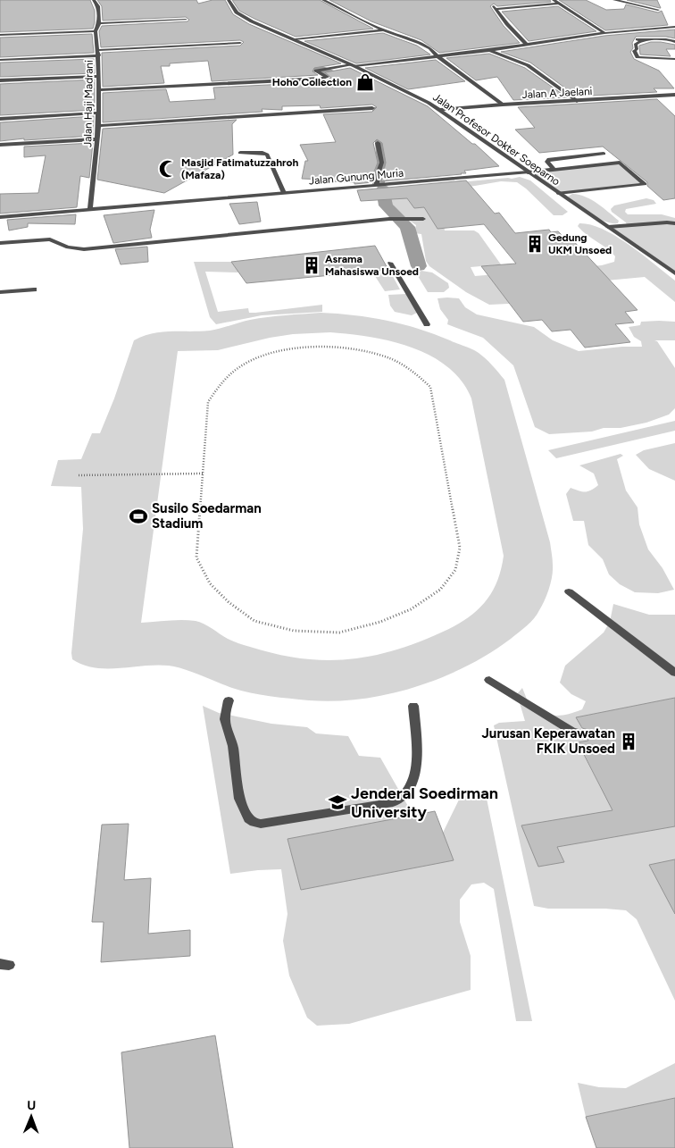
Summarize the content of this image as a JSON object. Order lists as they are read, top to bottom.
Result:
{
  "streets": {
    "street": [
      "Jalan A Jaelani",
      "Jalan Haji Madrani",
      "Jalan Profesor Dokter Soeparno",
      "Jalan Gunung Muria"
    ]
  },
  "crossings": [
    ["Jalan A Jaelani", "Jalan Profesor Dokter Soeparno"],
    ["Jalan Haji Madrani", "Jalan Gunung Muria"],
    ["Jalan Profesor Dokter Soeparno", "Jalan Gunung Muria"]
  ],
  "places": {
    "shop": ["Hoho Collection"],
    "mosque": ["Masjid Fatimatuzzahroh (Mafaza)"],
    "building": ["Gedung UKM Unsoed", "Asrama Mahasiswa Unsoed", "Jurusan Keperawatan FKIK Unsoed"],
    "sports": ["Susilo Soedarman Stadium"],
    "school or university": ["Jenderal Soedirman University"]
  },
  "north": "top"
}
